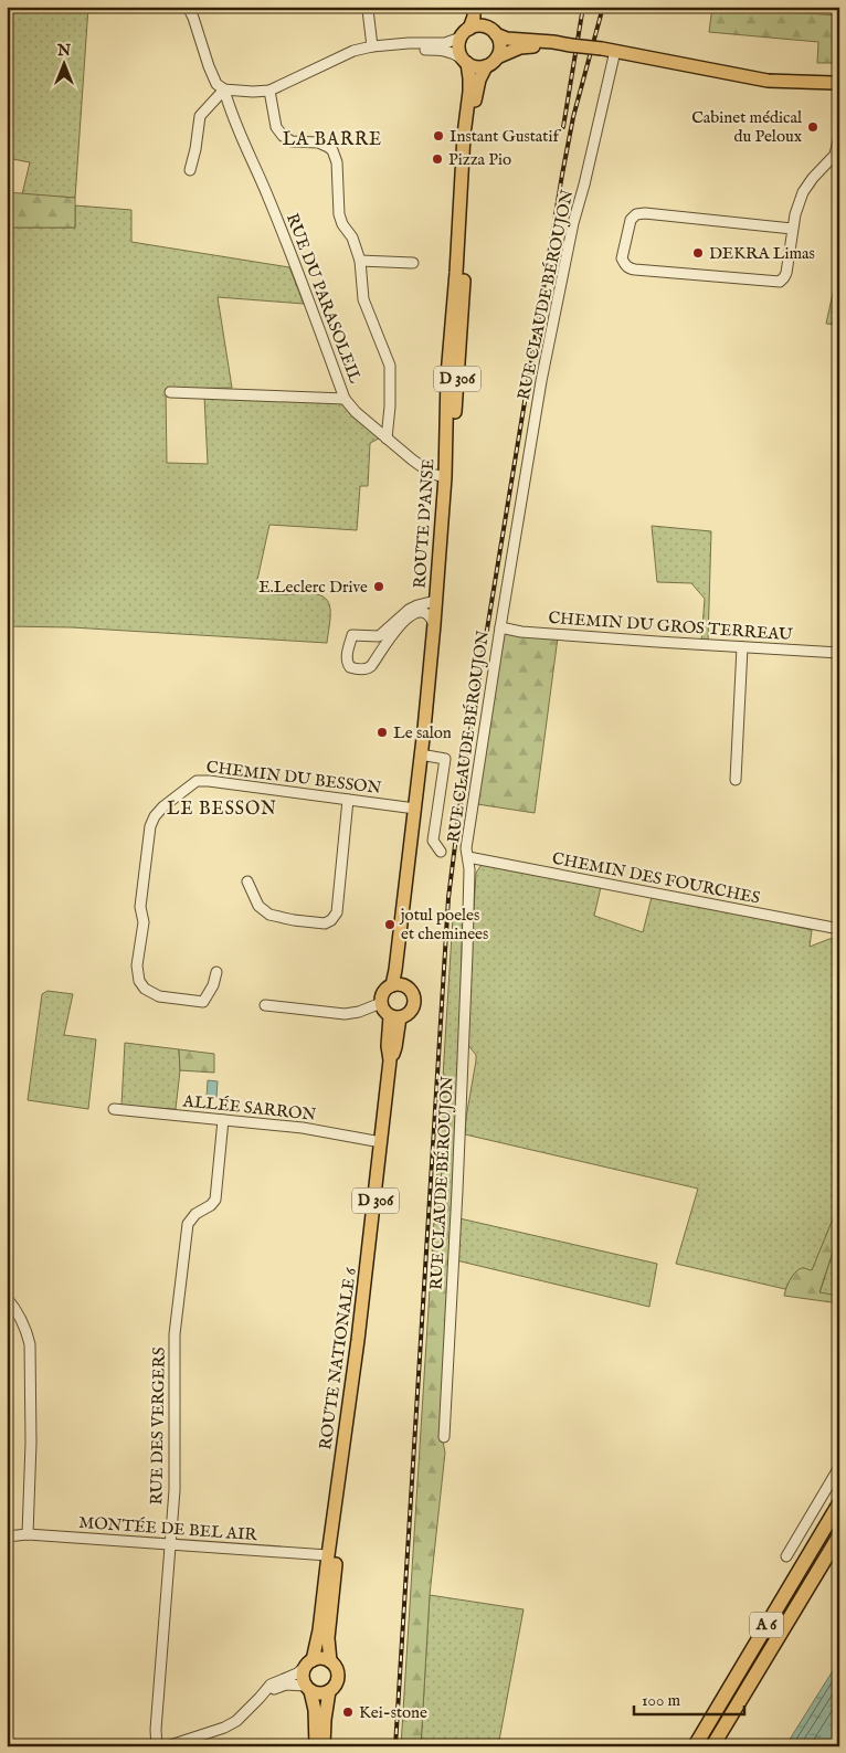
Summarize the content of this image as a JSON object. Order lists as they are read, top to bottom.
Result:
{
  "streets": {
    "highway": ["A 6"],
    "main road": ["D 306", "ROUTE D'ANSE", "ROUTE NATIONALE 6"],
    "street": [
      "RUE CLAUDE BÉROUJON",
      "RUE DU PARASOLEIL",
      "CHEMIN DU GROS TERREAU",
      "CHEMIN DU BESSON",
      "CHEMIN DES FOURCHES",
      "ALLÉE SARRON",
      "RUE DES VERGERS",
      "MONTÉE DE BEL AIR"
    ]
  },
  "crossings": [
    ["RUE CLAUDE BÉROUJON", "CHEMIN DU GROS TERREAU"],
    ["RUE CLAUDE BÉROUJON", "CHEMIN DES FOURCHES"],
    ["RUE DU PARASOLEIL", "ROUTE D'ANSE"],
    ["D 306", "ROUTE NATIONALE 6"],
    ["ROUTE D'ANSE", "CHEMIN DU BESSON"],
    ["ROUTE D'ANSE", "ROUTE NATIONALE 6"],
    ["ALLÉE SARRON", "ROUTE NATIONALE 6"],
    ["ALLÉE SARRON", "RUE DES VERGERS"],
    ["ROUTE NATIONALE 6", "MONTÉE DE BEL AIR"],
    ["RUE DES VERGERS", "MONTÉE DE BEL AIR"]
  ],
  "districts": ["LA BARRE", "LE BESSON"],
  "places": [
    "Cabinet médical du Peloux",
    "Instant Gustatif",
    "Pizza Pio",
    "DEKRA Limas",
    "E.Leclerc Drive",
    "Le salon",
    "jotul poeles et cheminees",
    "Kei-stone"
  ],
  "scale_bar": "100 m",
  "north": "top"
}
